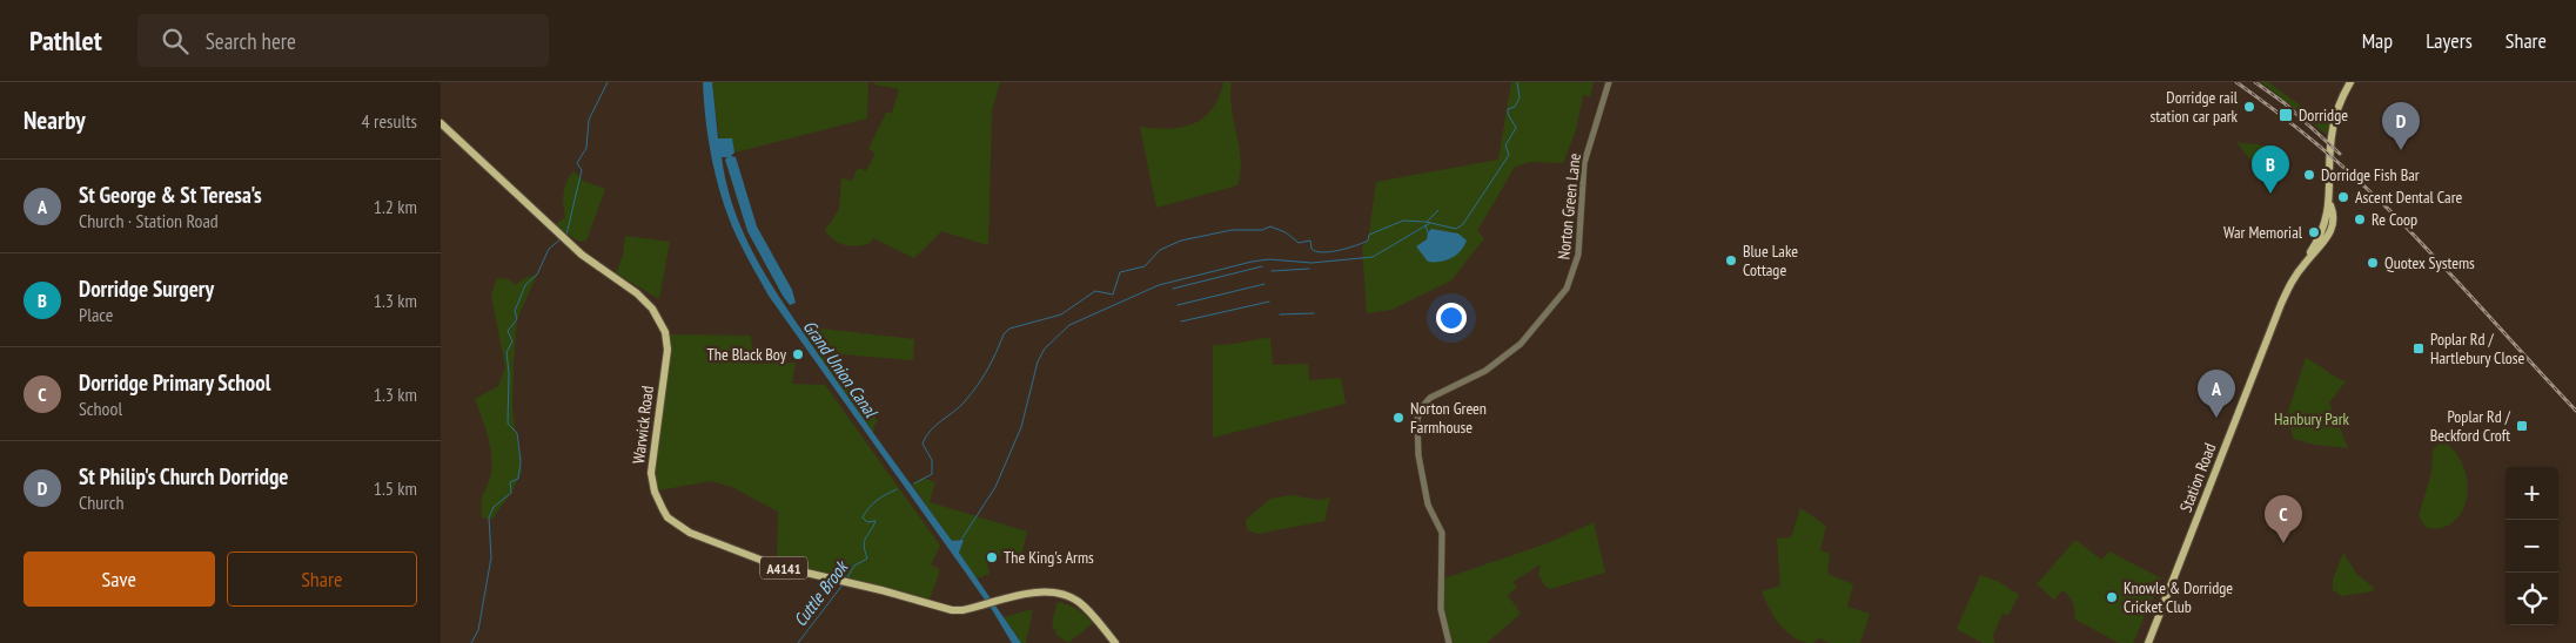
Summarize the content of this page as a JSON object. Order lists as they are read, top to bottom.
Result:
{
  "streets": {
    "main road": ["Warwick Road", "Station Road", "A4141"],
    "street": ["Norton Green Lane"]
  },
  "water": ["Grand Union Canal", "Cuttle Brook"],
  "parks": ["Hanbury Park"],
  "places": {
    "other": [
      "Dorridge rail station car park",
      "Dorridge Fish Bar",
      "Ascent Dental Care",
      "Re Coop",
      "War Memorial",
      "Blue Lake Cottage",
      "Quotex Systems",
      "The Black Boy",
      "Norton Green Farmhouse",
      "The King's Arms",
      "Knowle & Dorridge Cricket Club"
    ],
    "transit": ["Dorridge", "Poplar Rd / Hartlebury Close", "Poplar Rd / Beckford Croft"]
  },
  "page": {
    "header": "Pathlet",
    "search": "Search here",
    "nav": ["Map", "Layers", "Share"],
    "heading": ["Nearby", "4 results"],
    "pins": [
      "D",
      "B",
      "A",
      "C"
    ],
    "list": [
      {
        "mark": "A",
        "name": "St George & St Teresa's",
        "note": "Church · Station Road",
        "value": "1.2 km"
      },
      {
        "mark": "B",
        "name": "Dorridge Surgery",
        "note": "Place",
        "value": "1.3 km"
      },
      {
        "mark": "C",
        "name": "Dorridge Primary School",
        "note": "School",
        "value": "1.3 km"
      },
      {
        "mark": "D",
        "name": "St Philip's Church Dorridge",
        "note": "Church",
        "value": "1.5 km"
      }
    ],
    "map_buttons": ["+", "−"],
    "buttons": ["Save", "Share"]
  }
}
